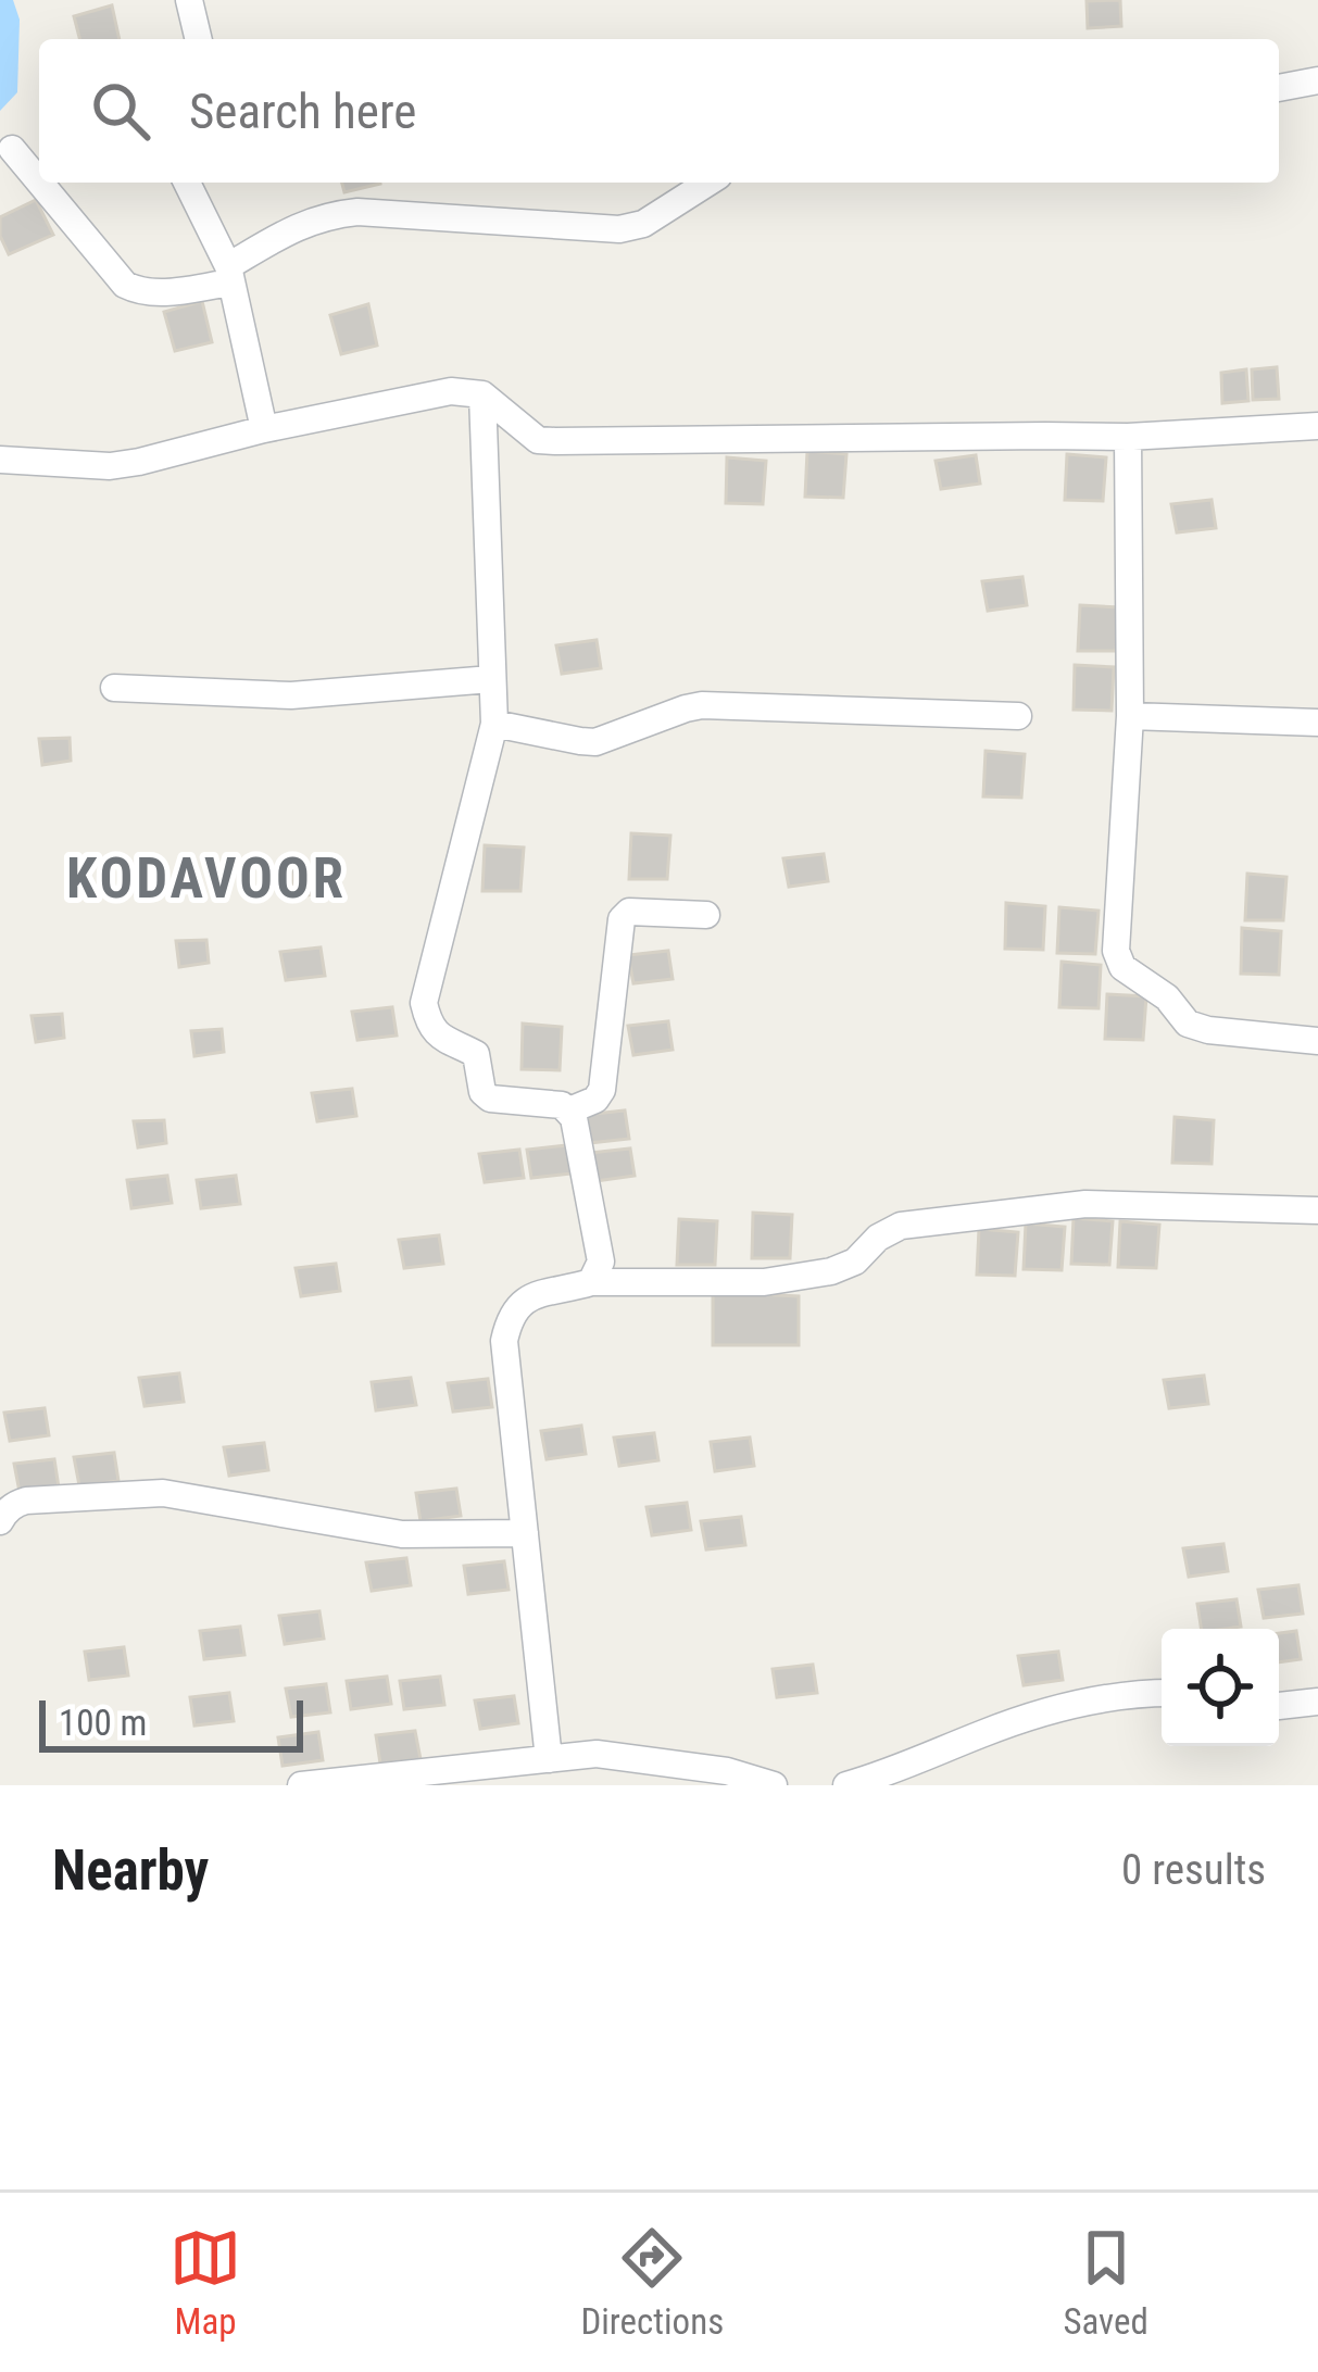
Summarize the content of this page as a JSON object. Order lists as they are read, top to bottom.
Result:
{
  "districts": ["KODAVOOR"],
  "scale_bar": "100 m",
  "page": {
    "search": "Search here",
    "scale": "100 m",
    "heading": ["Nearby", "0 results"],
    "nav": ["Map", "Directions", "Saved"]
  }
}
